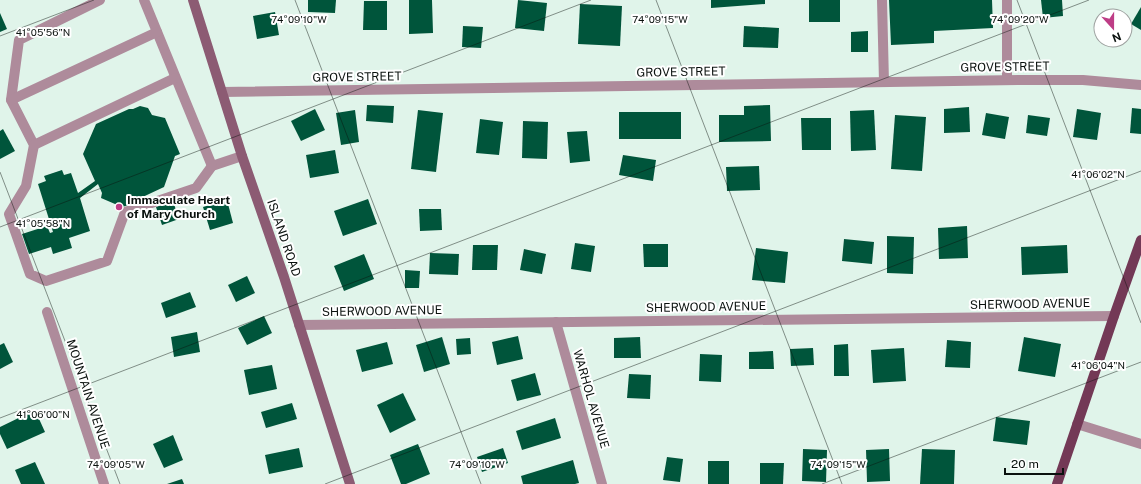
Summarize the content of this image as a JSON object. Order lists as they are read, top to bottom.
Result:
{
  "streets": {
    "main road": ["ISLAND ROAD"],
    "street": [
      "GROVE STREET",
      "SHERWOOD AVENUE",
      "MOUNTAIN AVENUE",
      "WARHOL AVENUE"
    ]
  },
  "crossings": [
    ["GROVE STREET", "ISLAND ROAD"],
    ["ISLAND ROAD", "SHERWOOD AVENUE"],
    ["SHERWOOD AVENUE", "WARHOL AVENUE"]
  ],
  "places": ["Immaculate Heart of Mary Church"],
  "scale_bar": "20 m",
  "north": "bottom",
  "coordinates": [
    "74°09'10\"W",
    "74°09'15\"W",
    "74°09'20\"W",
    "41°05'56\"N",
    "41°06'02\"N",
    "41°05'58\"N",
    "41°06'04\"N",
    "41°06'00\"N",
    "74°09'05\"W"
  ]
}
